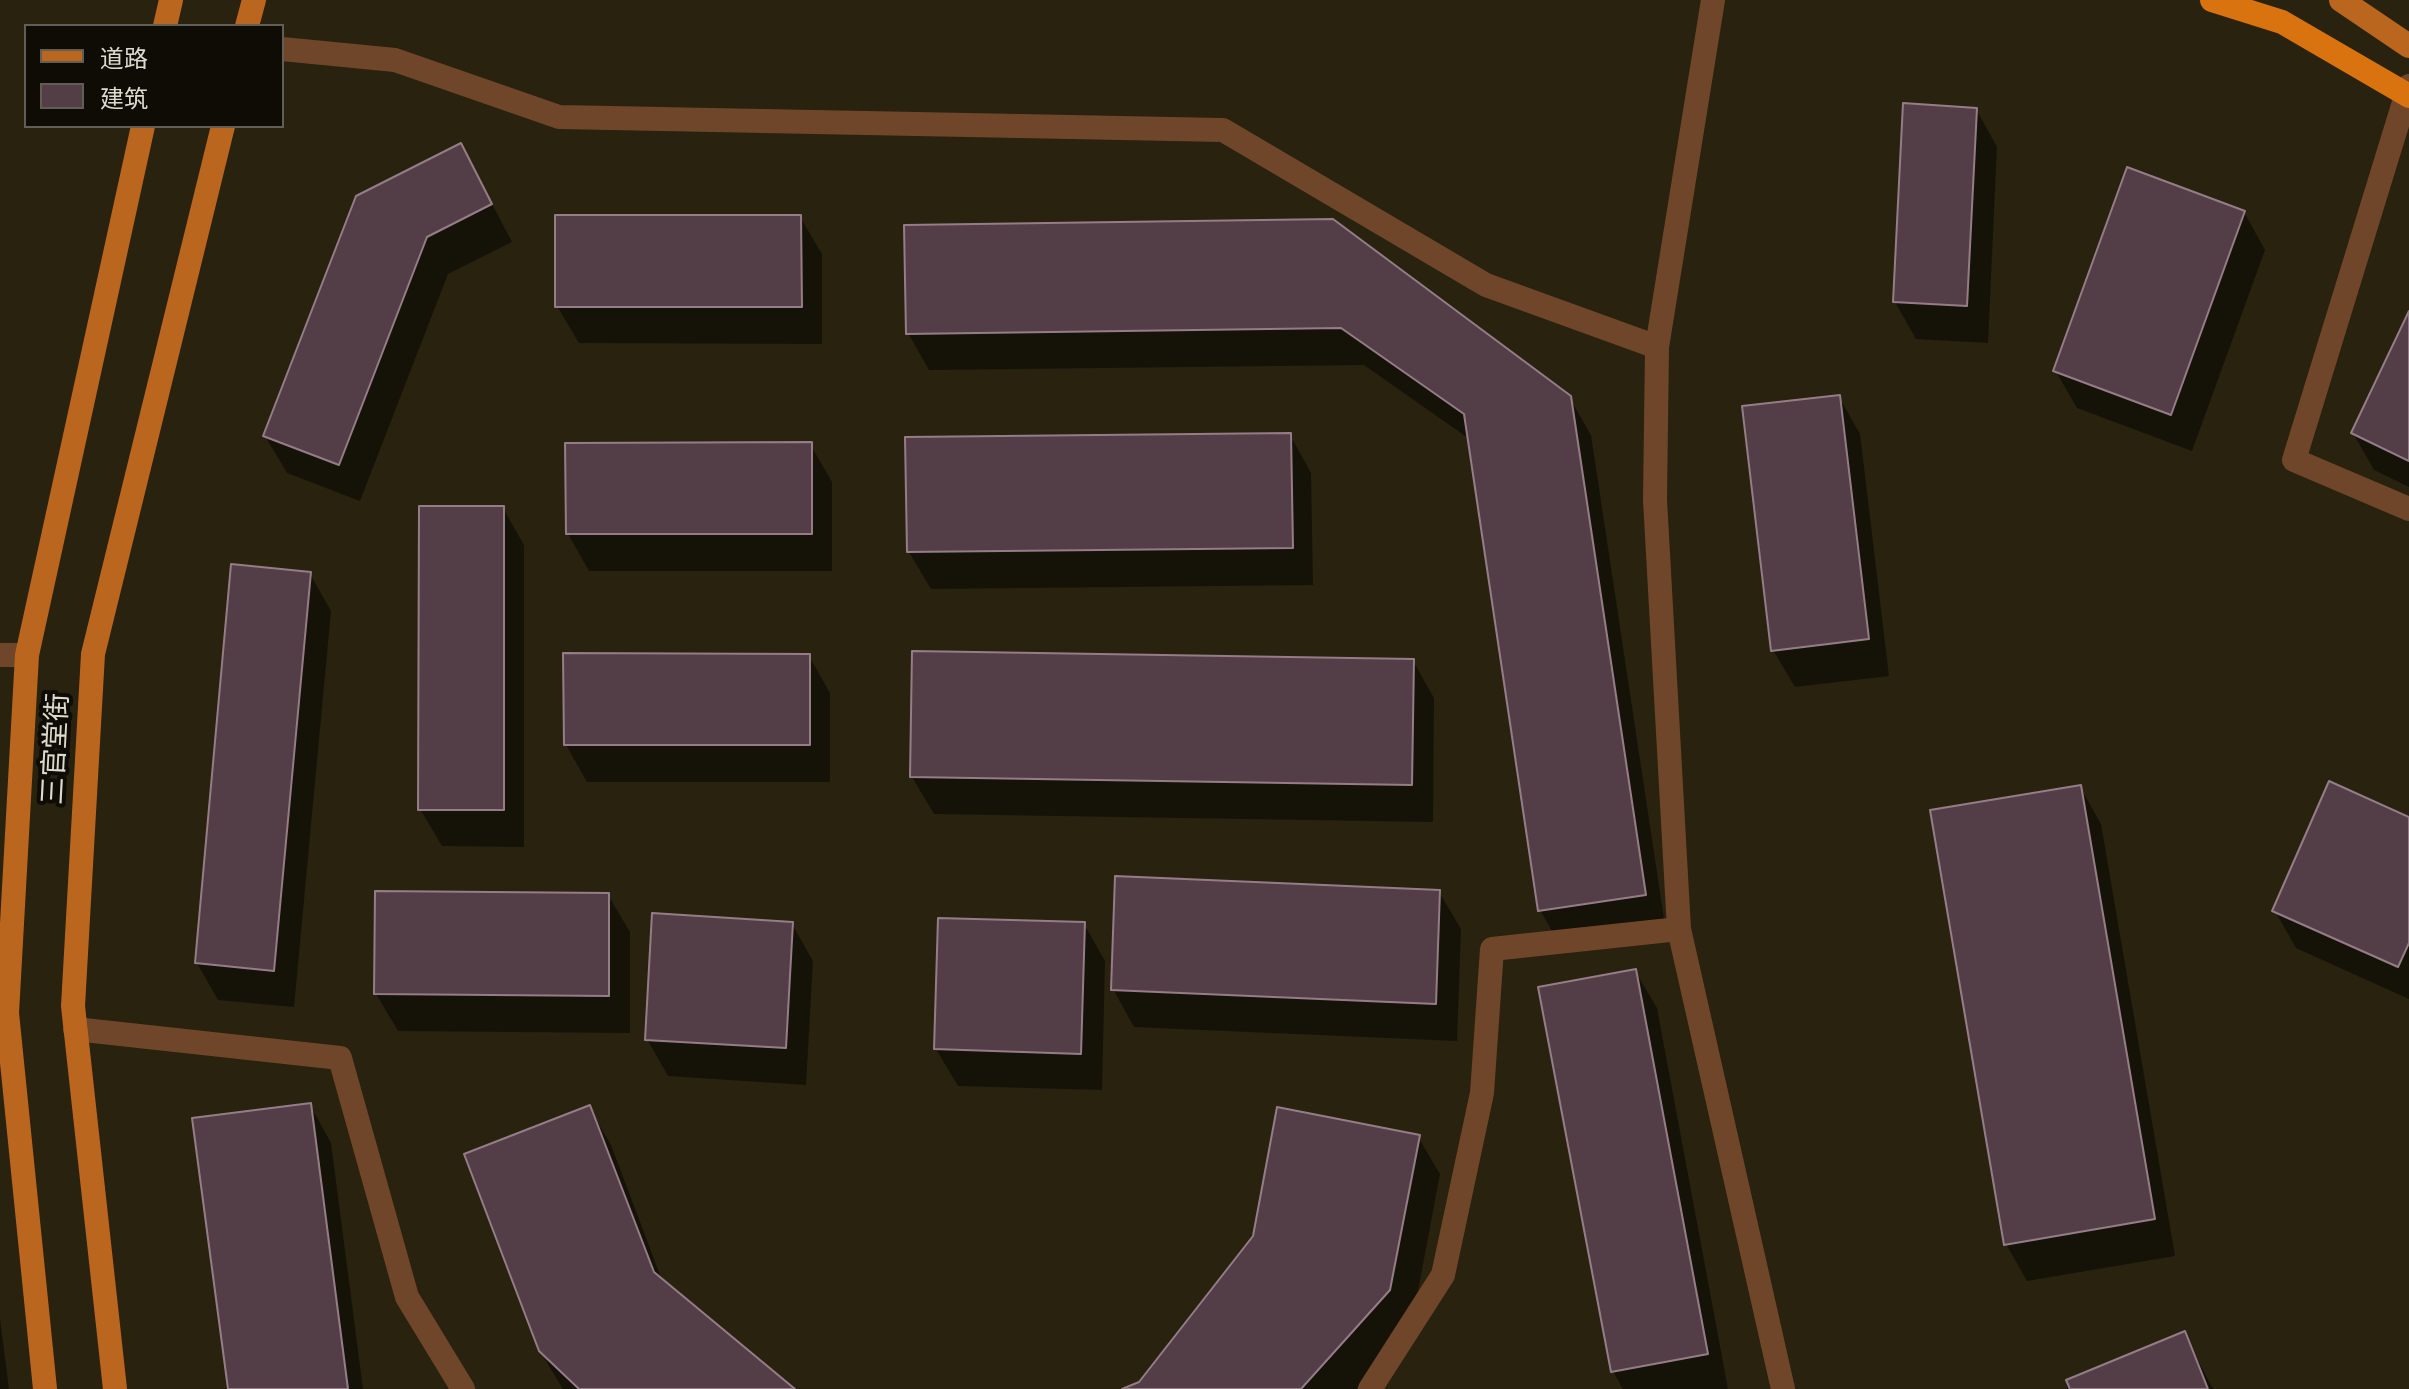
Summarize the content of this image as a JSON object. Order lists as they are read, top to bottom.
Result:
{
  "streets": {
    "main road": ["三官堂街"]
  },
  "legend": ["道路", "建筑"]
}
